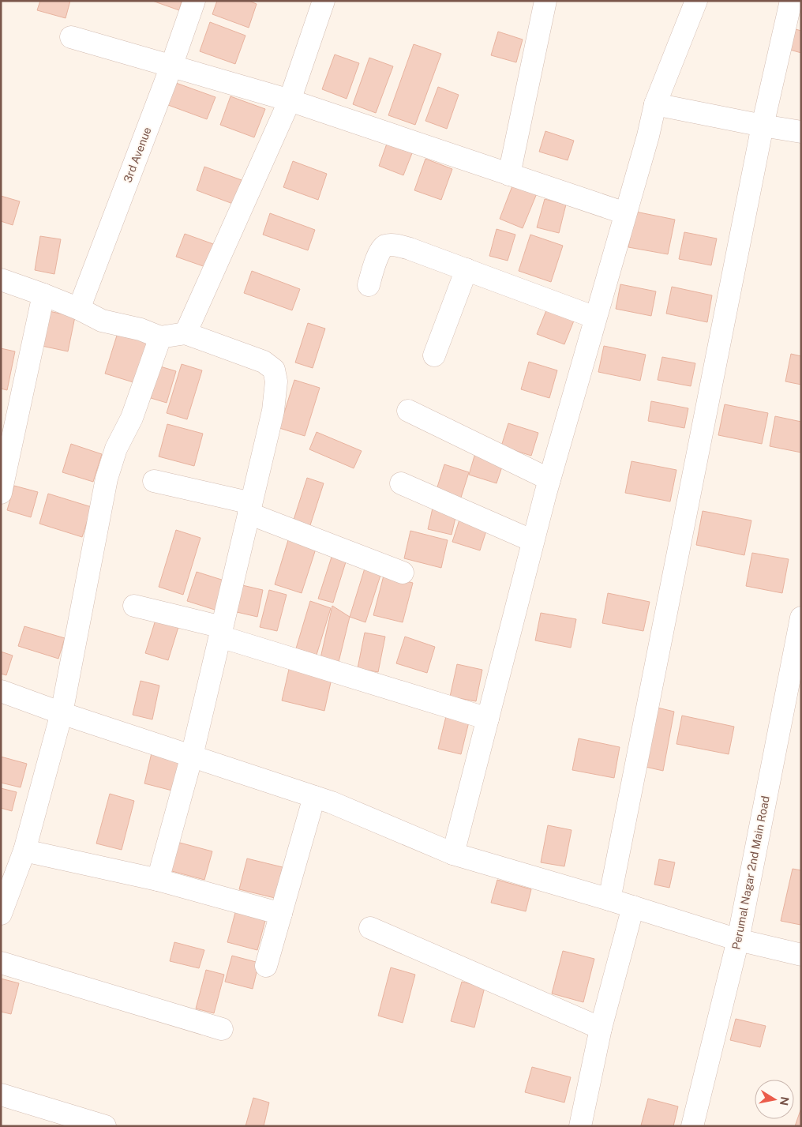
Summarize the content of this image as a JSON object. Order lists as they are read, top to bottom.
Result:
{
  "streets": {
    "street": ["3rd Avenue", "Perumal Nagar 2nd Main Road"]
  },
  "north": "right"
}
